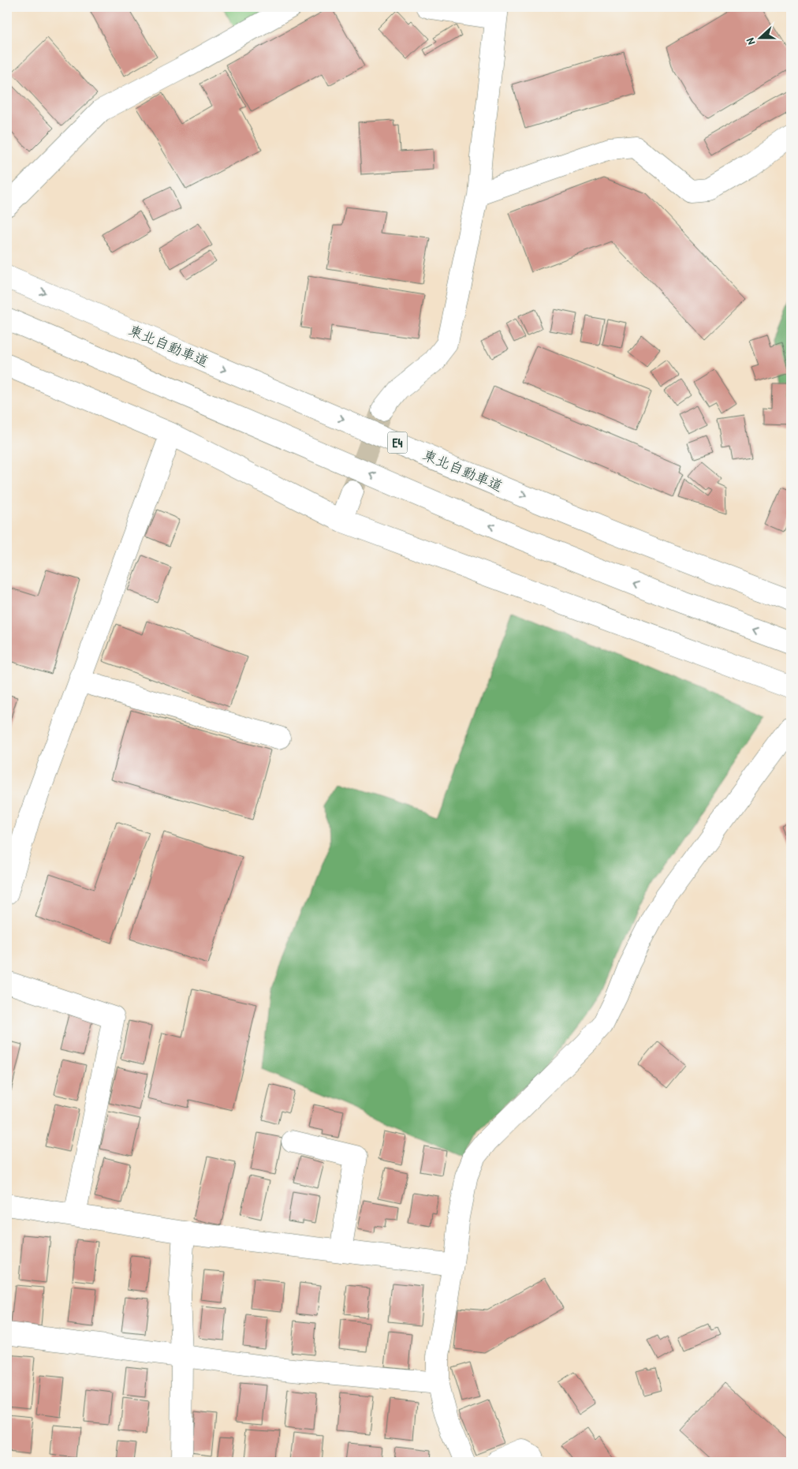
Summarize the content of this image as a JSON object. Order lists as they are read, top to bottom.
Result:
{
  "streets": {
    "main road": ["東北自動車道", "E4"]
  },
  "north": "left"
}
